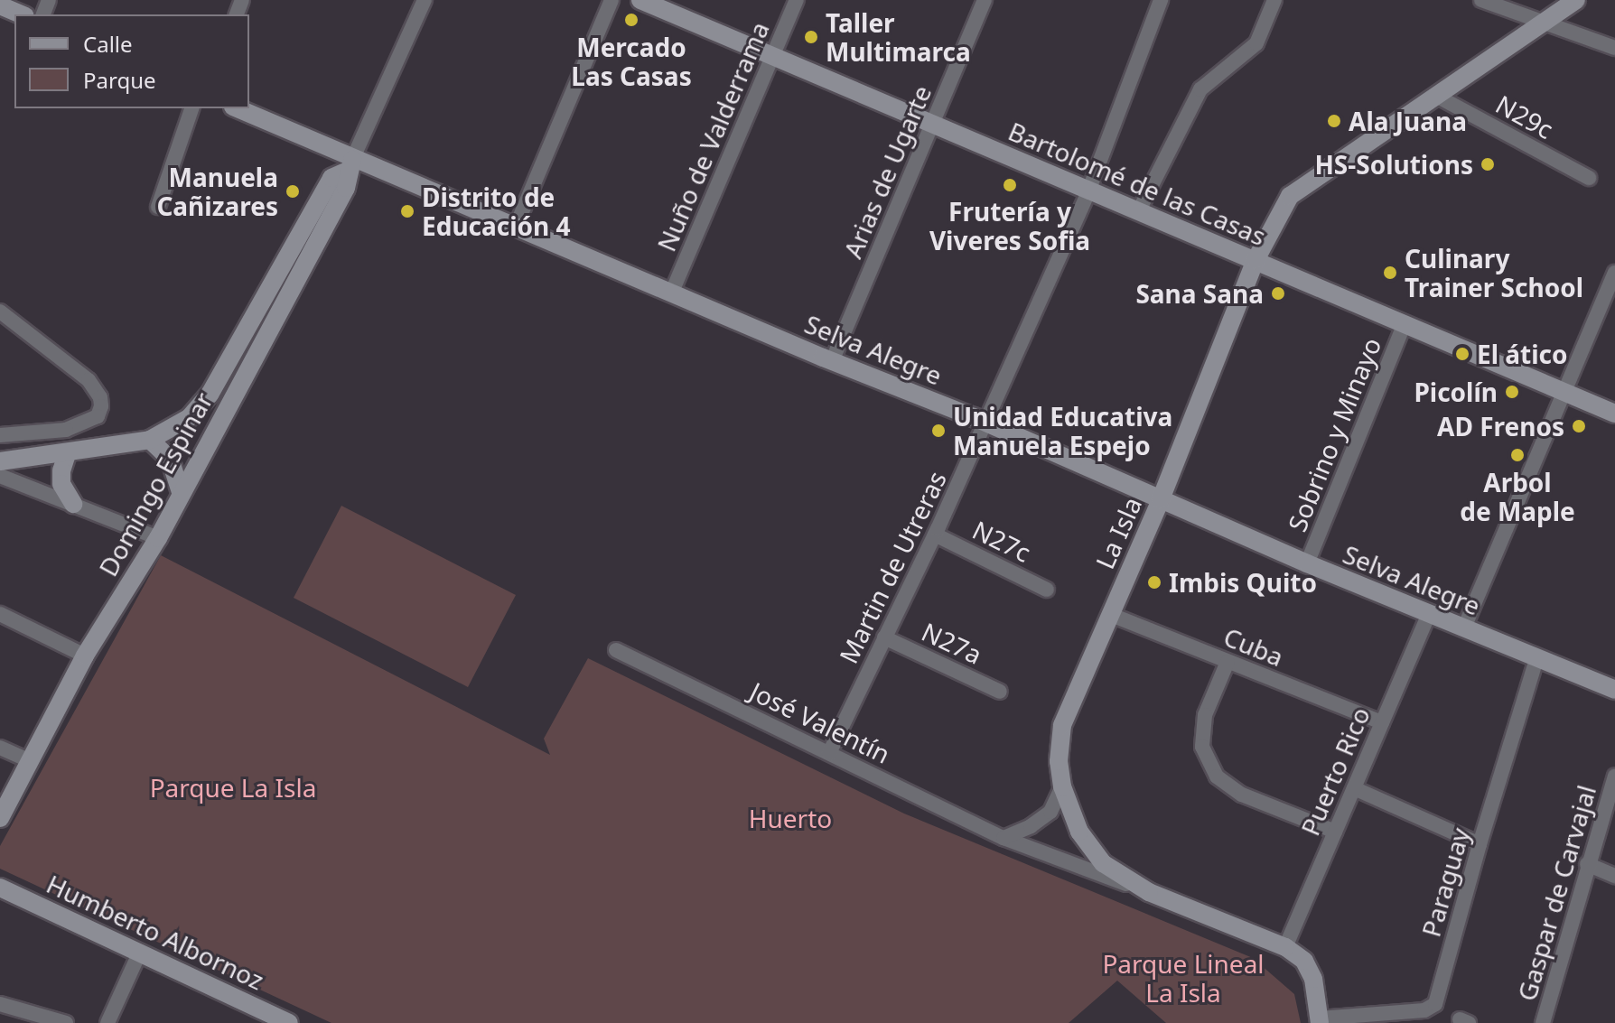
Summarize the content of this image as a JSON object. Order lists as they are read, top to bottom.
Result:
{
  "streets": {
    "street": [
      "N29c",
      "Nuño de Valderrama",
      "Arias de Ugarte",
      "Bartolomé de las Casas",
      "Selva Alegre",
      "Sobrino y Minayo",
      "Domingo Espinar",
      "La Isla",
      "N27c",
      "Martin de Utreras",
      "N27a",
      "Cuba",
      "José Valentín",
      "Puerto Rico",
      "Paraguay",
      "Gaspar de Carvajal",
      "Humberto Albornoz"
    ]
  },
  "crossings": [
    ["N29c", "La Isla"],
    ["Nuño de Valderrama", "Bartolomé de las Casas"],
    ["Nuño de Valderrama", "Selva Alegre"],
    ["Arias de Ugarte", "Bartolomé de las Casas"],
    ["Arias de Ugarte", "Selva Alegre"],
    ["Bartolomé de las Casas", "Sobrino y Minayo"],
    ["Bartolomé de las Casas", "La Isla"],
    ["Bartolomé de las Casas", "Martin de Utreras"],
    ["Selva Alegre", "Sobrino y Minayo"],
    ["Selva Alegre", "Domingo Espinar"],
    ["Selva Alegre", "La Isla"],
    ["Selva Alegre", "Martin de Utreras"],
    ["Selva Alegre", "Puerto Rico"],
    ["Selva Alegre", "Paraguay"],
    ["La Isla", "Cuba"],
    ["La Isla", "José Valentín"],
    ["La Isla", "Puerto Rico"],
    ["La Isla", "Paraguay"],
    ["N27c", "Martin de Utreras"],
    ["Martin de Utreras", "N27a"],
    ["Martin de Utreras", "José Valentín"],
    ["Cuba", "Puerto Rico"]
  ],
  "parks": ["Parque La Isla", "Huerto", "Parque Lineal La Isla"],
  "places": [
    "Mercado Las Casas",
    "Taller Multimarca",
    "Ala Juana",
    "HS-Solutions",
    "Frutería y Viveres Sofia",
    "Manuela Cañizares",
    "Distrito de Educación 4",
    "Culinary Trainer School",
    "Sana Sana",
    "El ático",
    "Picolín",
    "AD Frenos",
    "Unidad Educativa Manuela Espejo",
    "Arbol de Maple",
    "Imbis Quito"
  ],
  "legend": ["Calle", "Parque"]
}
